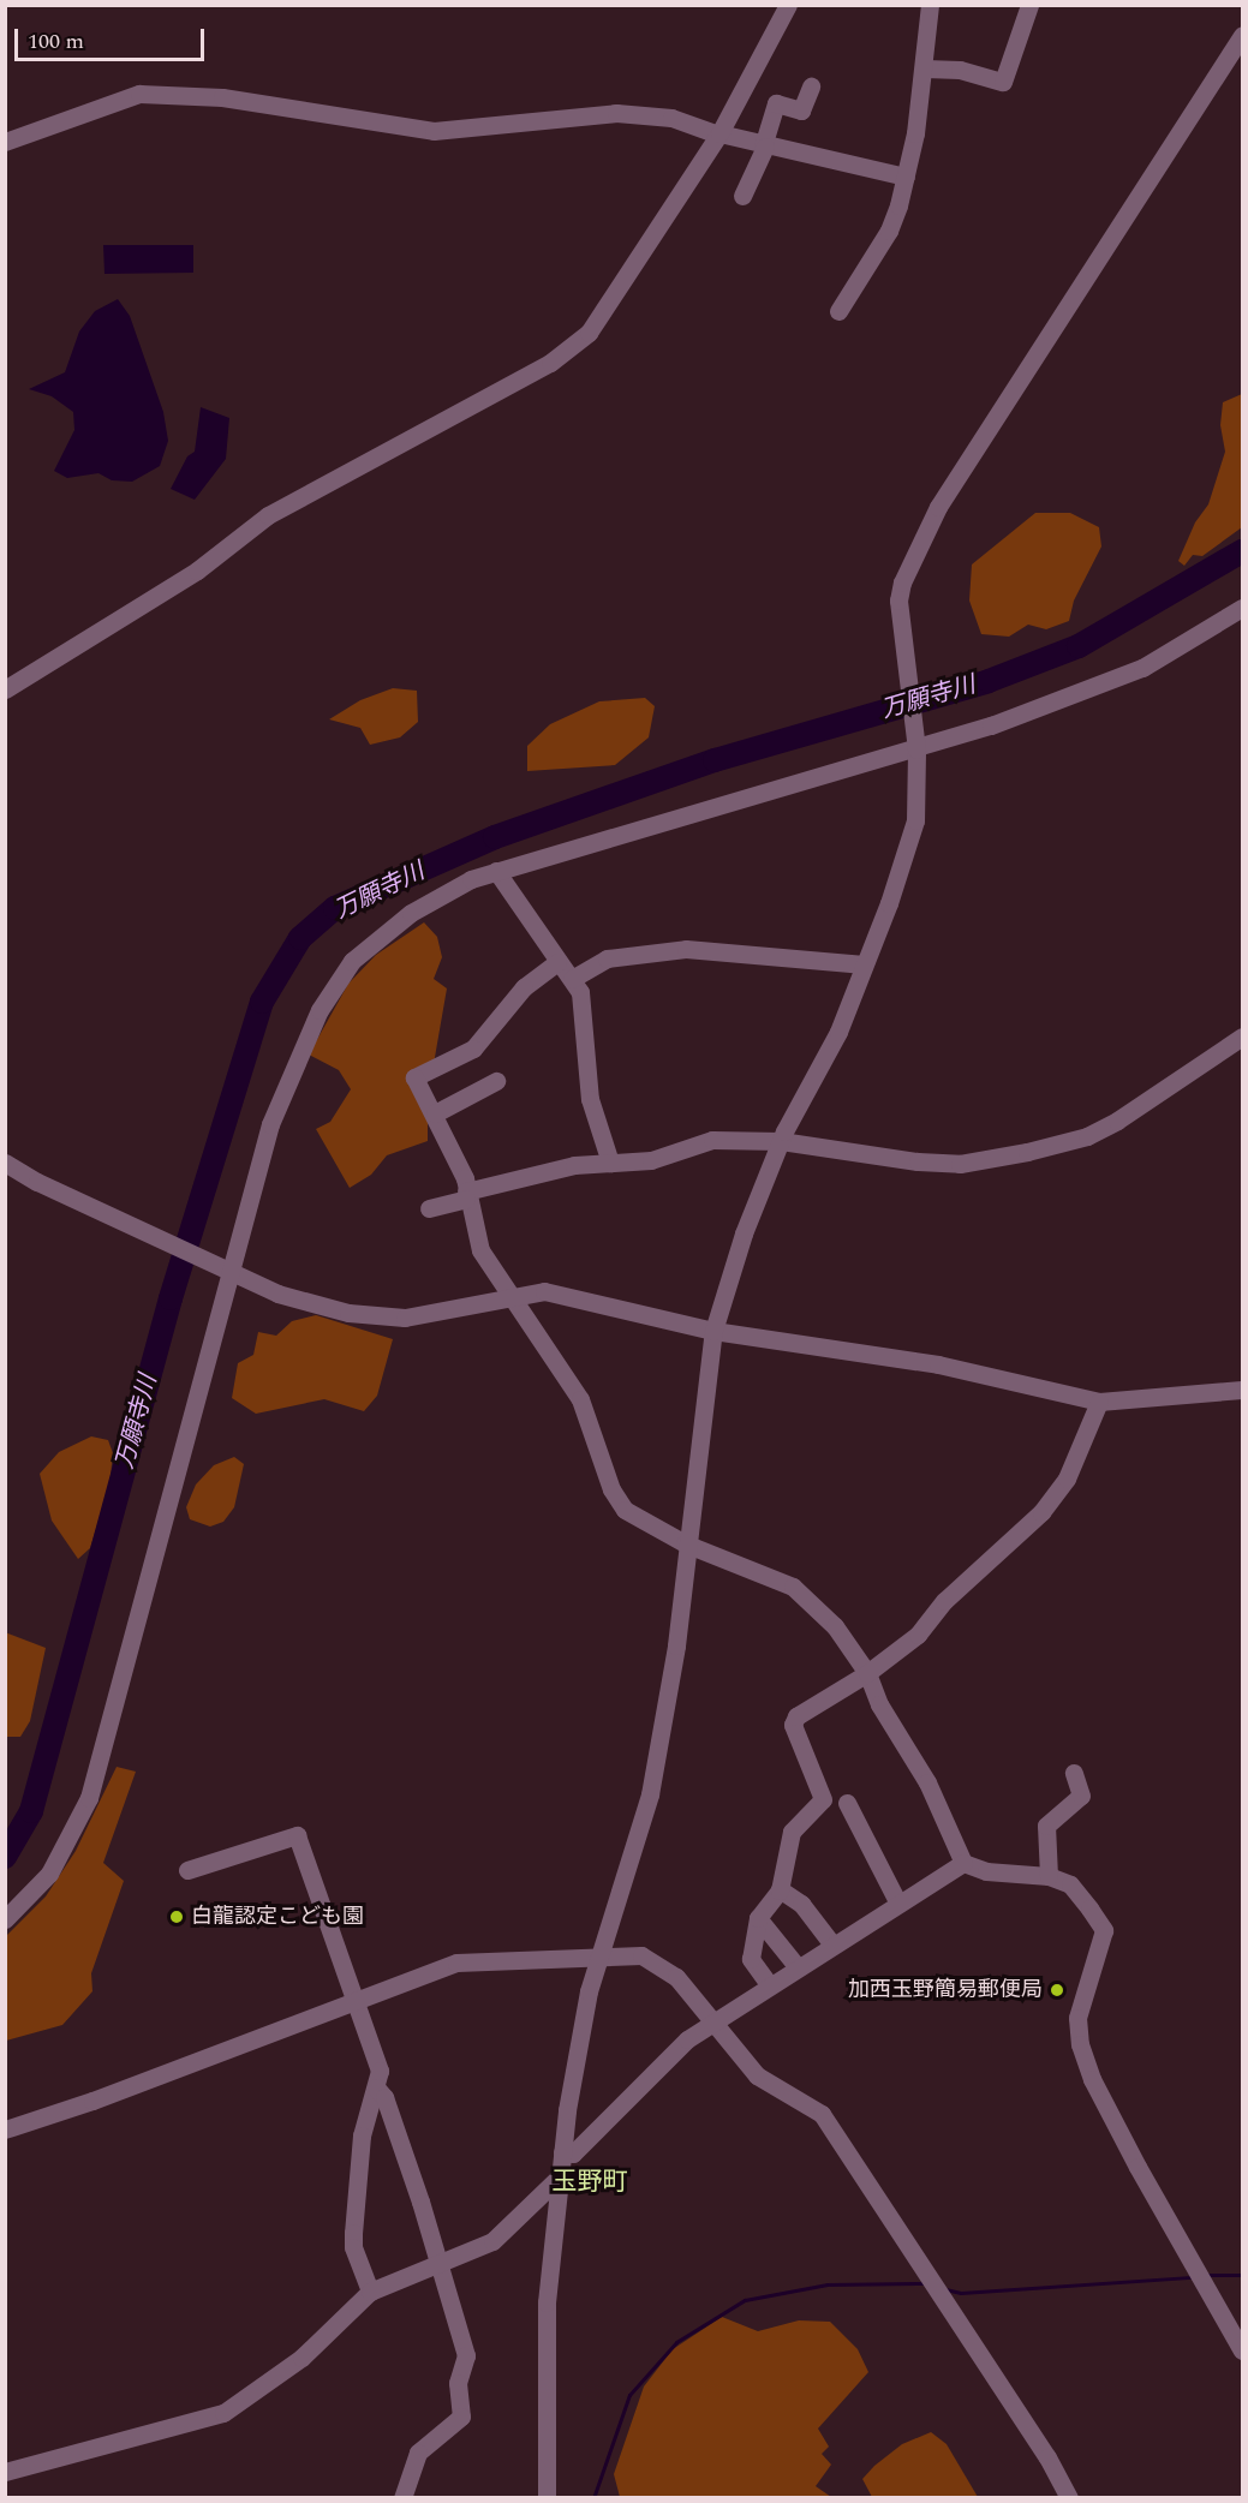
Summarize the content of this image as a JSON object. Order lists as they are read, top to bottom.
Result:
{
  "districts": ["玉野町"],
  "water": ["万願寺川"],
  "places": ["白龍認定こども園", "加西玉野簡易郵便局"],
  "scale_bar": "100 m"
}
